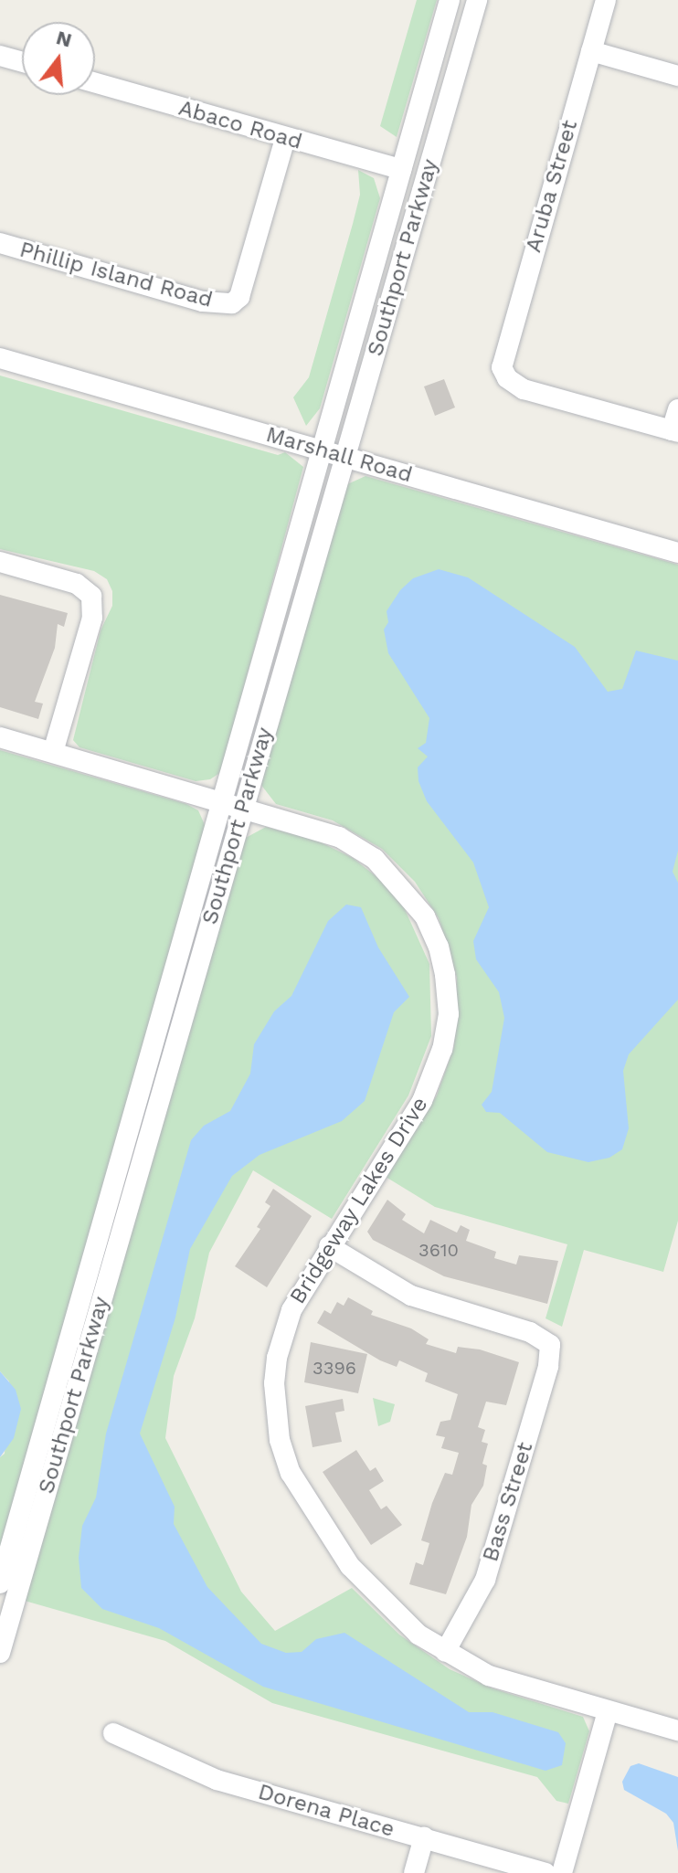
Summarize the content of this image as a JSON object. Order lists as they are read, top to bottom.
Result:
{
  "streets": {
    "street": [
      "Abaco Road",
      "Aruba Street",
      "Southport Parkway",
      "Phillip Island Road",
      "Marshall Road",
      "Bridgeway Lakes Drive",
      "Bass Street",
      "Dorena Place"
    ]
  },
  "crossings": [
    ["Abaco Road", "Southport Parkway"],
    ["Abaco Road", "Phillip Island Road"],
    ["Southport Parkway", "Marshall Road"],
    ["Southport Parkway", "Bridgeway Lakes Drive"],
    ["Bridgeway Lakes Drive", "Bass Street"]
  ],
  "house_numbers": ["3610", "3396"],
  "north": "top"
}
